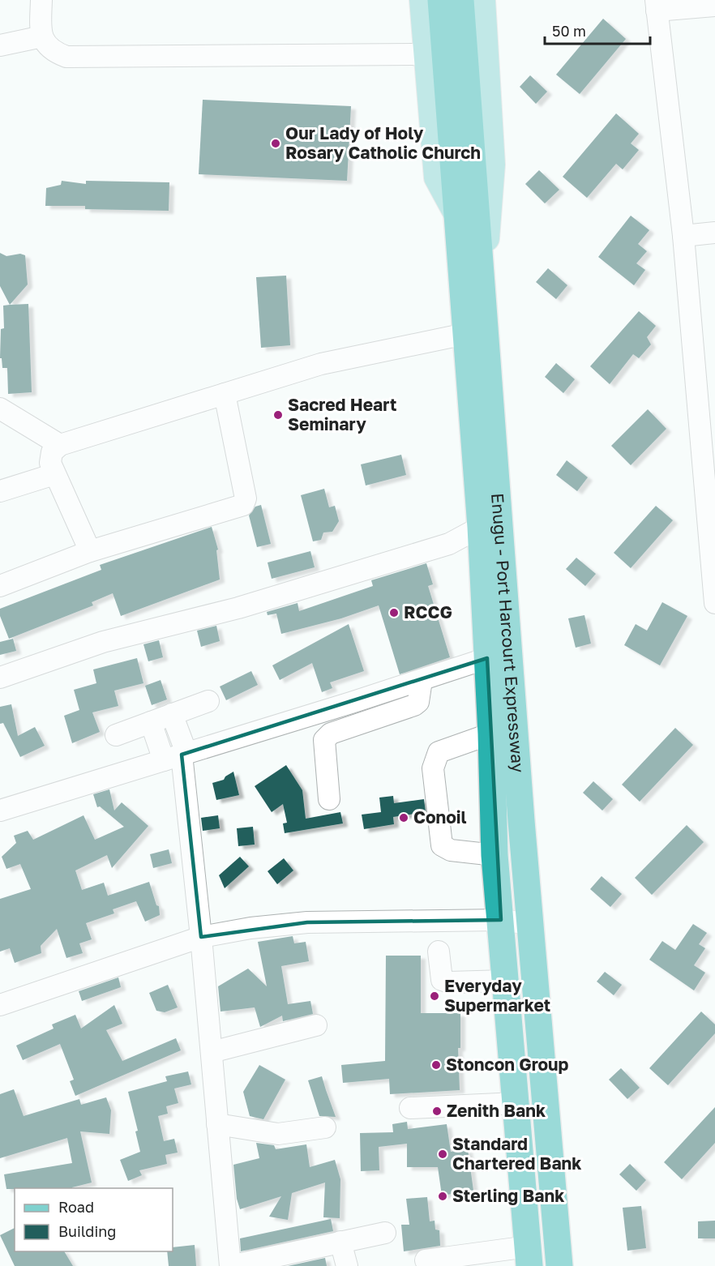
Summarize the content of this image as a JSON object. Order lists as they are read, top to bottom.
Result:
{
  "streets": {
    "highway": ["Enugu - Port Harcourt Expressway"]
  },
  "places": [
    "Our Lady of Holy Rosary Catholic Church",
    "Sacred Heart Seminary",
    "RCCG",
    "Conoil",
    "Everyday Supermarket",
    "Stoncon Group",
    "Zenith Bank",
    "Standard Chartered Bank",
    "Sterling Bank"
  ],
  "legend": ["Road", "Building"],
  "scale_bar": "50 m"
}
